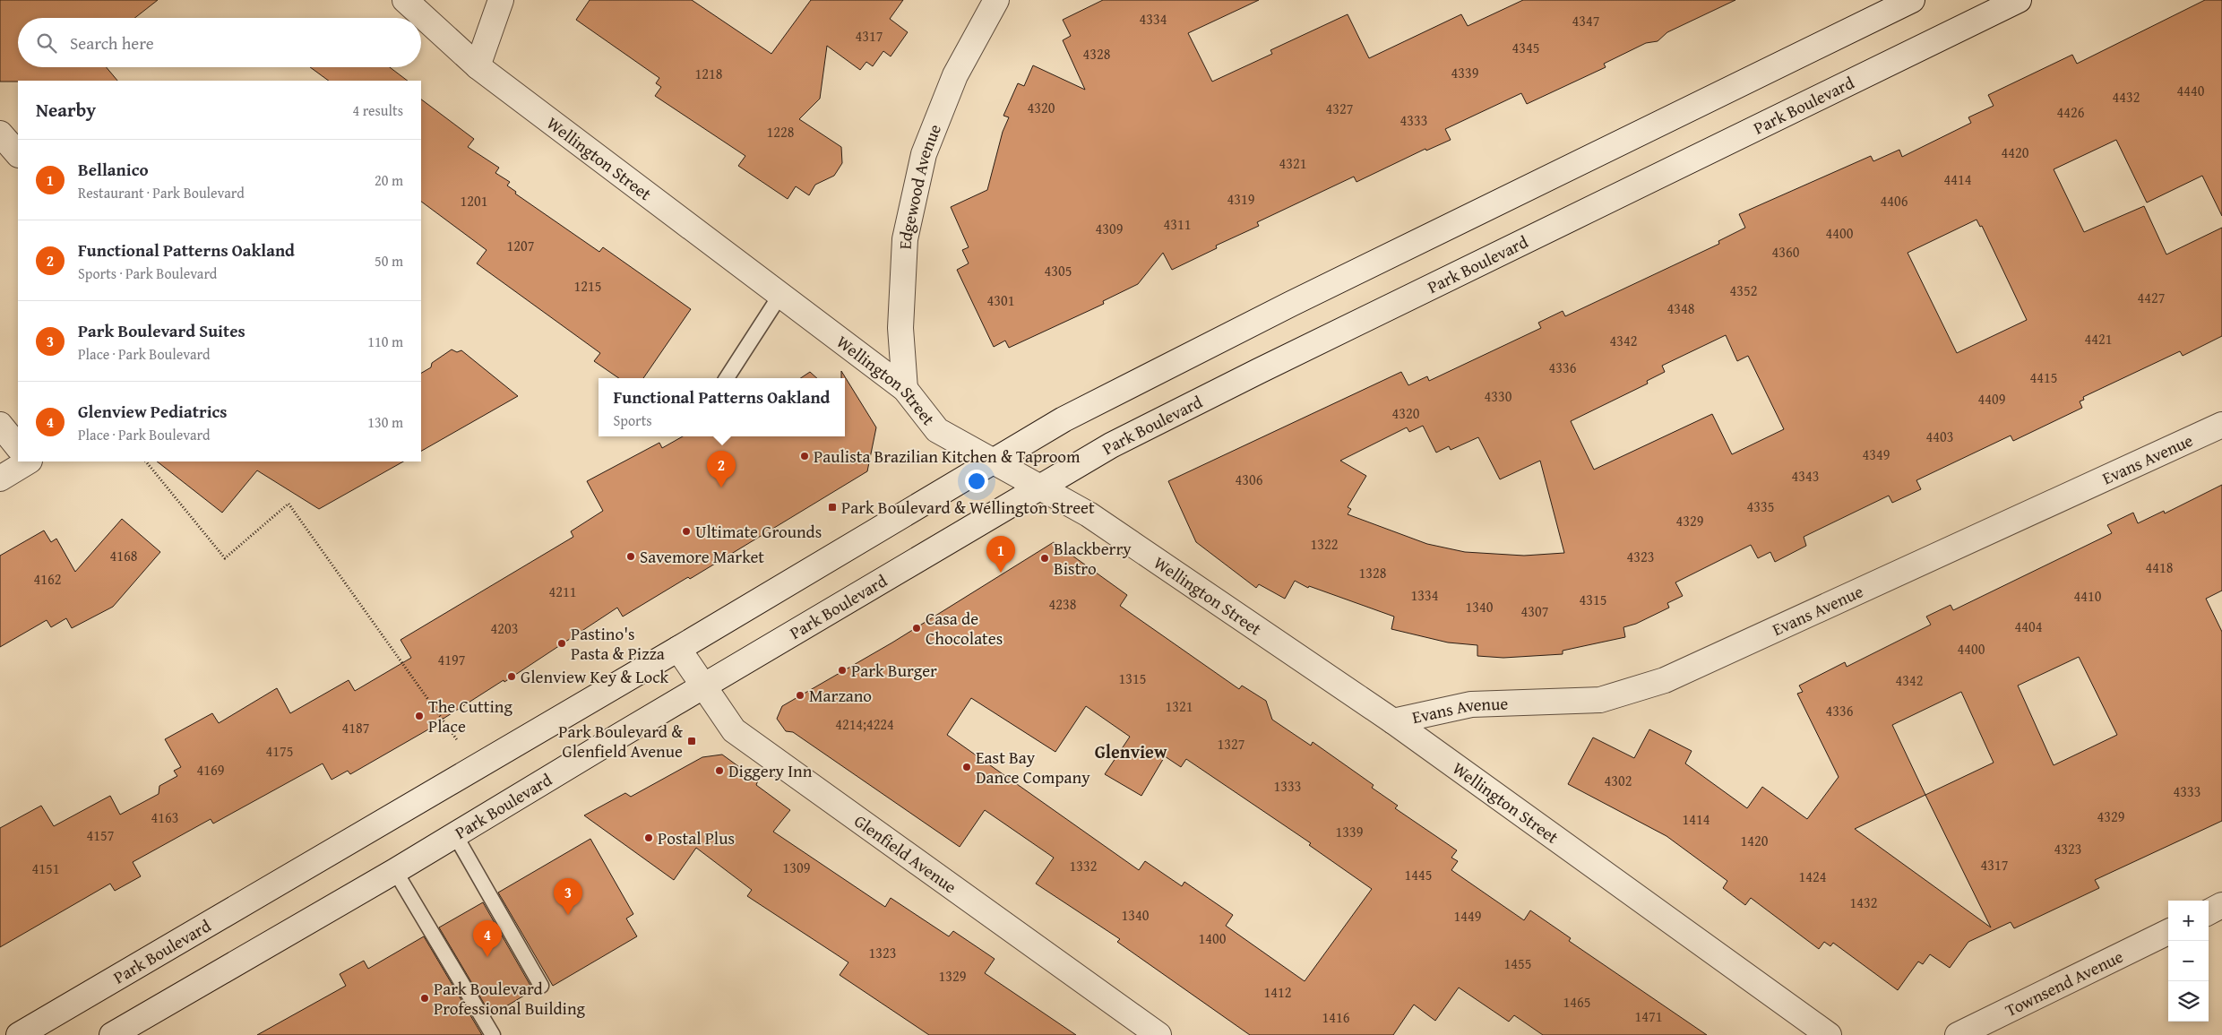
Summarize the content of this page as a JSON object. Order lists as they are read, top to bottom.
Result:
{
  "streets": {
    "main road": [
      "Park Boulevard",
      "Wellington Street",
      "Edgewood Avenue",
      "Evans Avenue",
      "Glenfield Avenue",
      "Townsend Avenue"
    ]
  },
  "crossings": [
    ["Park Boulevard", "Wellington Street"],
    ["Park Boulevard", "Glenfield Avenue"],
    ["Wellington Street", "Edgewood Avenue"],
    ["Wellington Street", "Evans Avenue"]
  ],
  "districts": ["Glenview"],
  "places": {
    "other": [
      "Paulista Brazilian Kitchen & Taproom",
      "Ultimate Grounds",
      "Savemore Market",
      "Blackberry Bistro",
      "Casa de Chocolates",
      "Pastino's Pasta & Pizza",
      "Park Burger",
      "Glenview Key & Lock",
      "Marzano",
      "The Cutting Place",
      "East Bay Dance Company",
      "Diggery Inn",
      "Postal Plus",
      "Park Boulevard Professional Building"
    ],
    "transit": ["Park Boulevard & Wellington Street", "Park Boulevard & Glenfield Avenue"]
  },
  "house_numbers": [
    "4334",
    "4347",
    "4317",
    "4345",
    "4328",
    "4339",
    "1218",
    "4440",
    "4432",
    "4320",
    "4327",
    "4426",
    "4333",
    "1228",
    "4420",
    "4321",
    "4414",
    "4319",
    "1201",
    "4406",
    "4311",
    "4309",
    "4400",
    "1207",
    "4360",
    "4305",
    "1215",
    "4352",
    "4427",
    "4301",
    "4348",
    "4421",
    "4342",
    "4336",
    "4415",
    "4330",
    "4409",
    "4320",
    "4403",
    "4349",
    "4343",
    "4306",
    "4335",
    "4329",
    "1322",
    "4168",
    "4323",
    "4418",
    "1328",
    "4162",
    "4211",
    "1334",
    "4410",
    "4315",
    "4238",
    "1340",
    "4307",
    "4404",
    "4203",
    "4400",
    "4197",
    "1315",
    "4342",
    "1321",
    "4336",
    "4214;4224",
    "4187",
    "1327",
    "4175",
    "4169",
    "4302",
    "1333",
    "4333",
    "4329",
    "4163",
    "1414",
    "1339",
    "4157",
    "1420",
    "4323",
    "4317",
    "1332",
    "1309",
    "4151",
    "1445",
    "1424",
    "1432",
    "1340",
    "1449",
    "1400",
    "1323",
    "1455",
    "1329",
    "1412",
    "1465",
    "1471",
    "1416"
  ],
  "page": {
    "search": "Search here",
    "heading": ["Nearby", "4 results"],
    "list": [
      {
        "mark": "1",
        "name": "Bellanico",
        "note": "Restaurant · Park Boulevard",
        "value": "20 m"
      },
      {
        "mark": "2",
        "name": "Functional Patterns Oakland",
        "note": "Sports · Park Boulevard",
        "value": "50 m"
      },
      {
        "mark": "3",
        "name": "Park Boulevard Suites",
        "note": "Place · Park Boulevard",
        "value": "110 m"
      },
      {
        "mark": "4",
        "name": "Glenview Pediatrics",
        "note": "Place · Park Boulevard",
        "value": "130 m"
      }
    ],
    "popup": ["Functional Patterns Oakland", "Sports"],
    "pins": [
      "2",
      "1",
      "3",
      "4"
    ],
    "map_buttons": ["+", "−"]
  }
}
